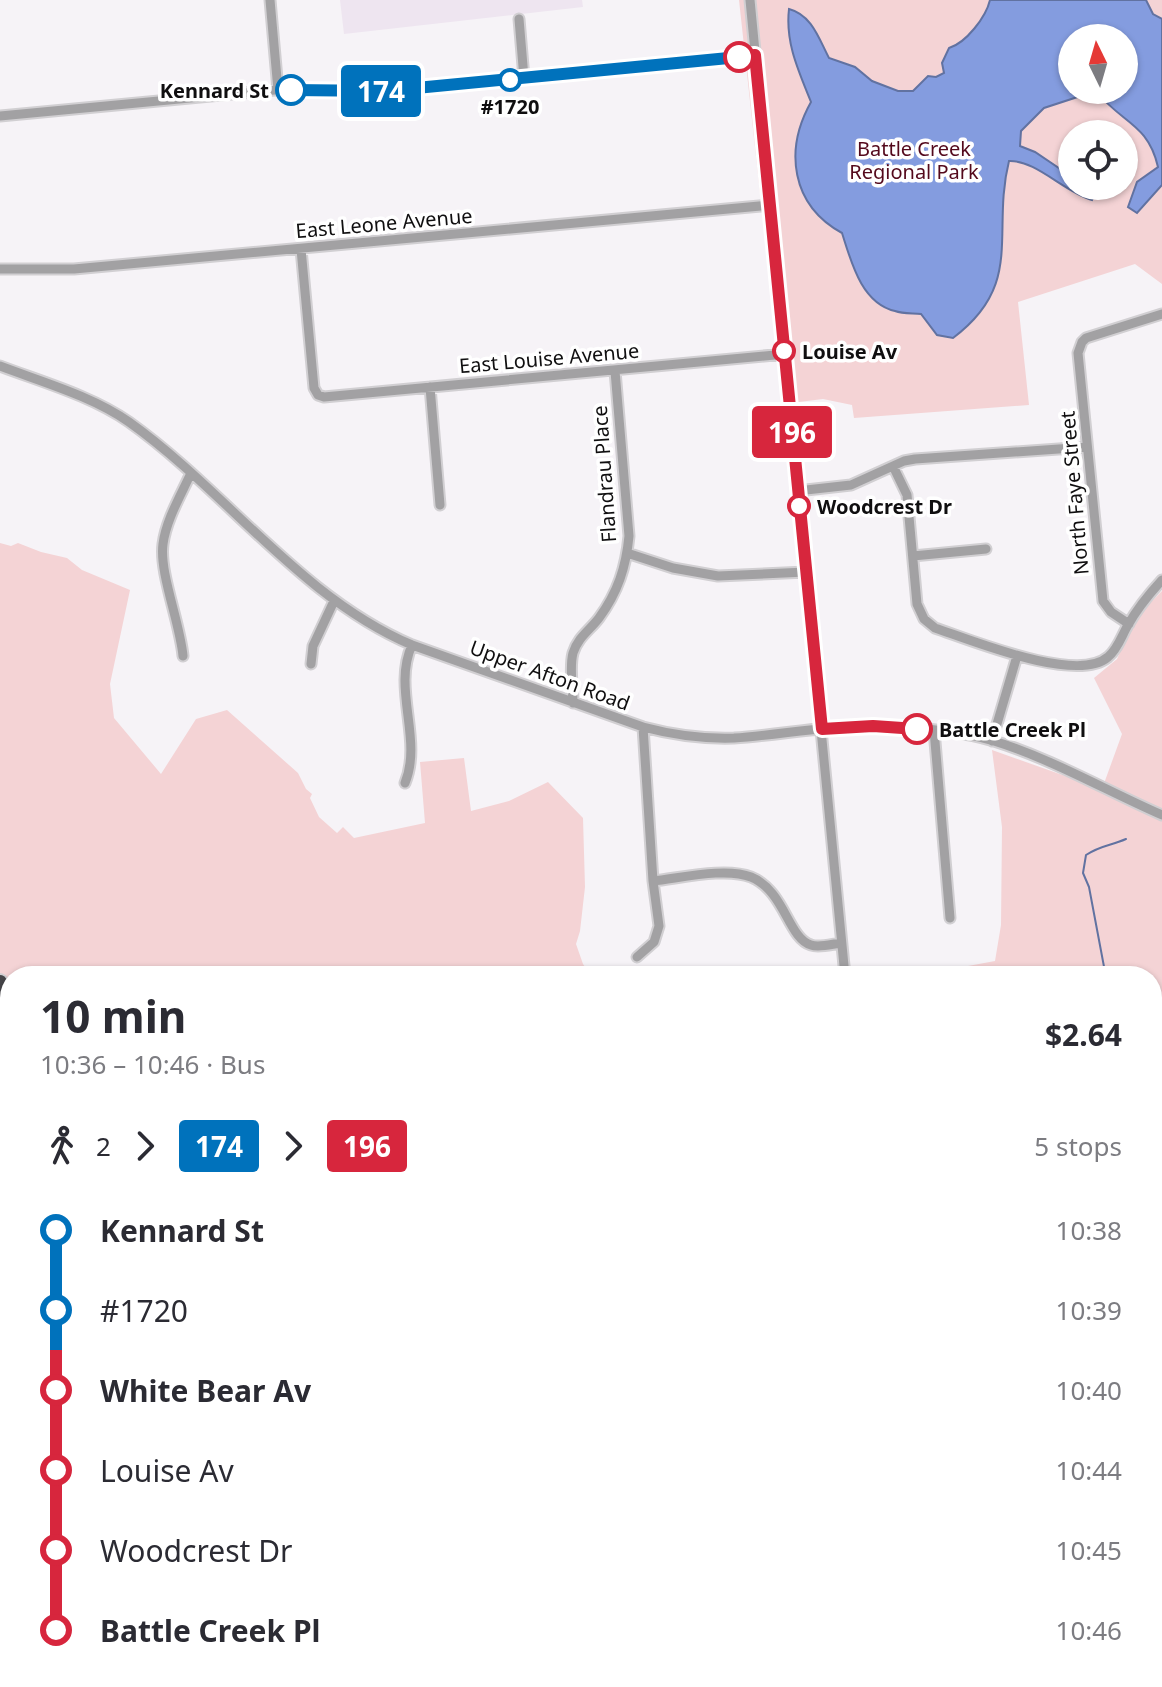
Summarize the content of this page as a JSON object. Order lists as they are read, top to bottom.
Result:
{
  "streets": {
    "street": [
      "East Leone Avenue",
      "East Louise Avenue",
      "Flandrau Place",
      "North Faye Street",
      "Upper Afton Road"
    ]
  },
  "crossings": [
    ["East Leone Avenue", "East Louise Avenue"],
    ["East Louise Avenue", "Flandrau Place"],
    ["Flandrau Place", "Upper Afton Road"]
  ],
  "parks": ["Battle Creek Regional Park"],
  "places": [
    "#1720",
    "Kennard St",
    "Louise Av",
    "Woodcrest Dr",
    "Battle Creek Pl"
  ],
  "lines": ["bus line 196", "bus line 174"],
  "north": "top",
  "page": {
    "on_map": ["174", "196"],
    "heading": ["10 min", "10:36 – 10:46 · Bus", "$2.64"],
    "legs": [
      "2",
      "174",
      "196",
      "5 stops"
    ],
    "list": [
      {
        "name": "Kennard St",
        "value": "10:38"
      },
      {
        "name": "#1720",
        "value": "10:39"
      },
      {
        "name": "White Bear Av",
        "value": "10:40"
      },
      {
        "name": "Louise Av",
        "value": "10:44"
      },
      {
        "name": "Woodcrest Dr",
        "value": "10:45"
      },
      {
        "name": "Battle Creek Pl",
        "value": "10:46"
      }
    ]
  }
}
